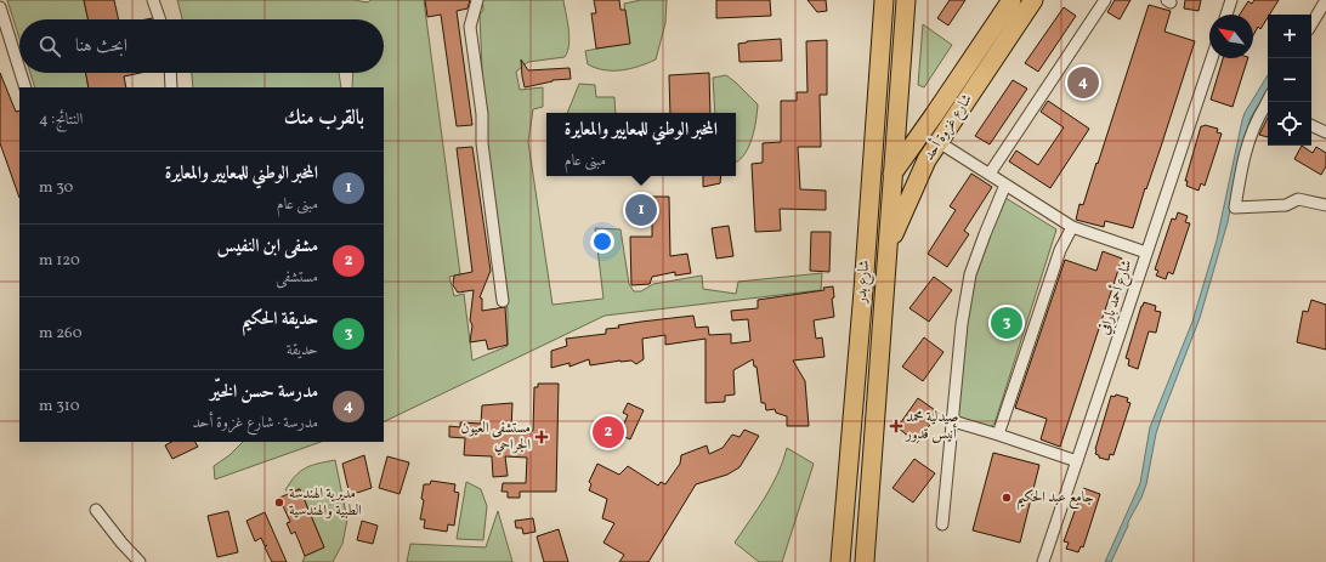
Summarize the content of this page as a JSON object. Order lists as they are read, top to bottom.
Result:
{
  "streets": {
    "main road": ["شارع غزوة أحد", "شارع بدر"],
    "street": ["شارع أحمد بارافي"]
  },
  "crossings": [
    ["شارع غزوة أحد", "شارع بدر"]
  ],
  "places": {
    "health": ["صيدلية محمد أنيس قدور", "مستشفى العيون الجراحي"],
    "other": ["جامع عبد الحكيم", "مديرية الهندسة الطبية والهندسية"]
  },
  "north": "top left",
  "page": {
    "map_buttons": ["+", "−"],
    "search": "ابحث هنا",
    "pins": [
      "4",
      "1",
      "3",
      "2"
    ],
    "heading": ["بالقرب منك", "النتائج: 4"],
    "popup": ["المخبر الوطني للمعايير والمعايرة", "مبنى عام"],
    "list": [
      {
        "mark": "1",
        "name": "المخبر الوطني للمعايير والمعايرة",
        "note": "مبنى عام",
        "value": "30 m"
      },
      {
        "mark": "2",
        "name": "مشفى ابن النفيس",
        "note": "مستشفى",
        "value": "120 m"
      },
      {
        "mark": "3",
        "name": "حديقة الحكيم",
        "note": "حديقة",
        "value": "260 m"
      },
      {
        "mark": "4",
        "name": "مدرسة حسن الخيّر",
        "note": "مدرسة · شارع غزوة أحد",
        "value": "310 m"
      }
    ]
  }
}
